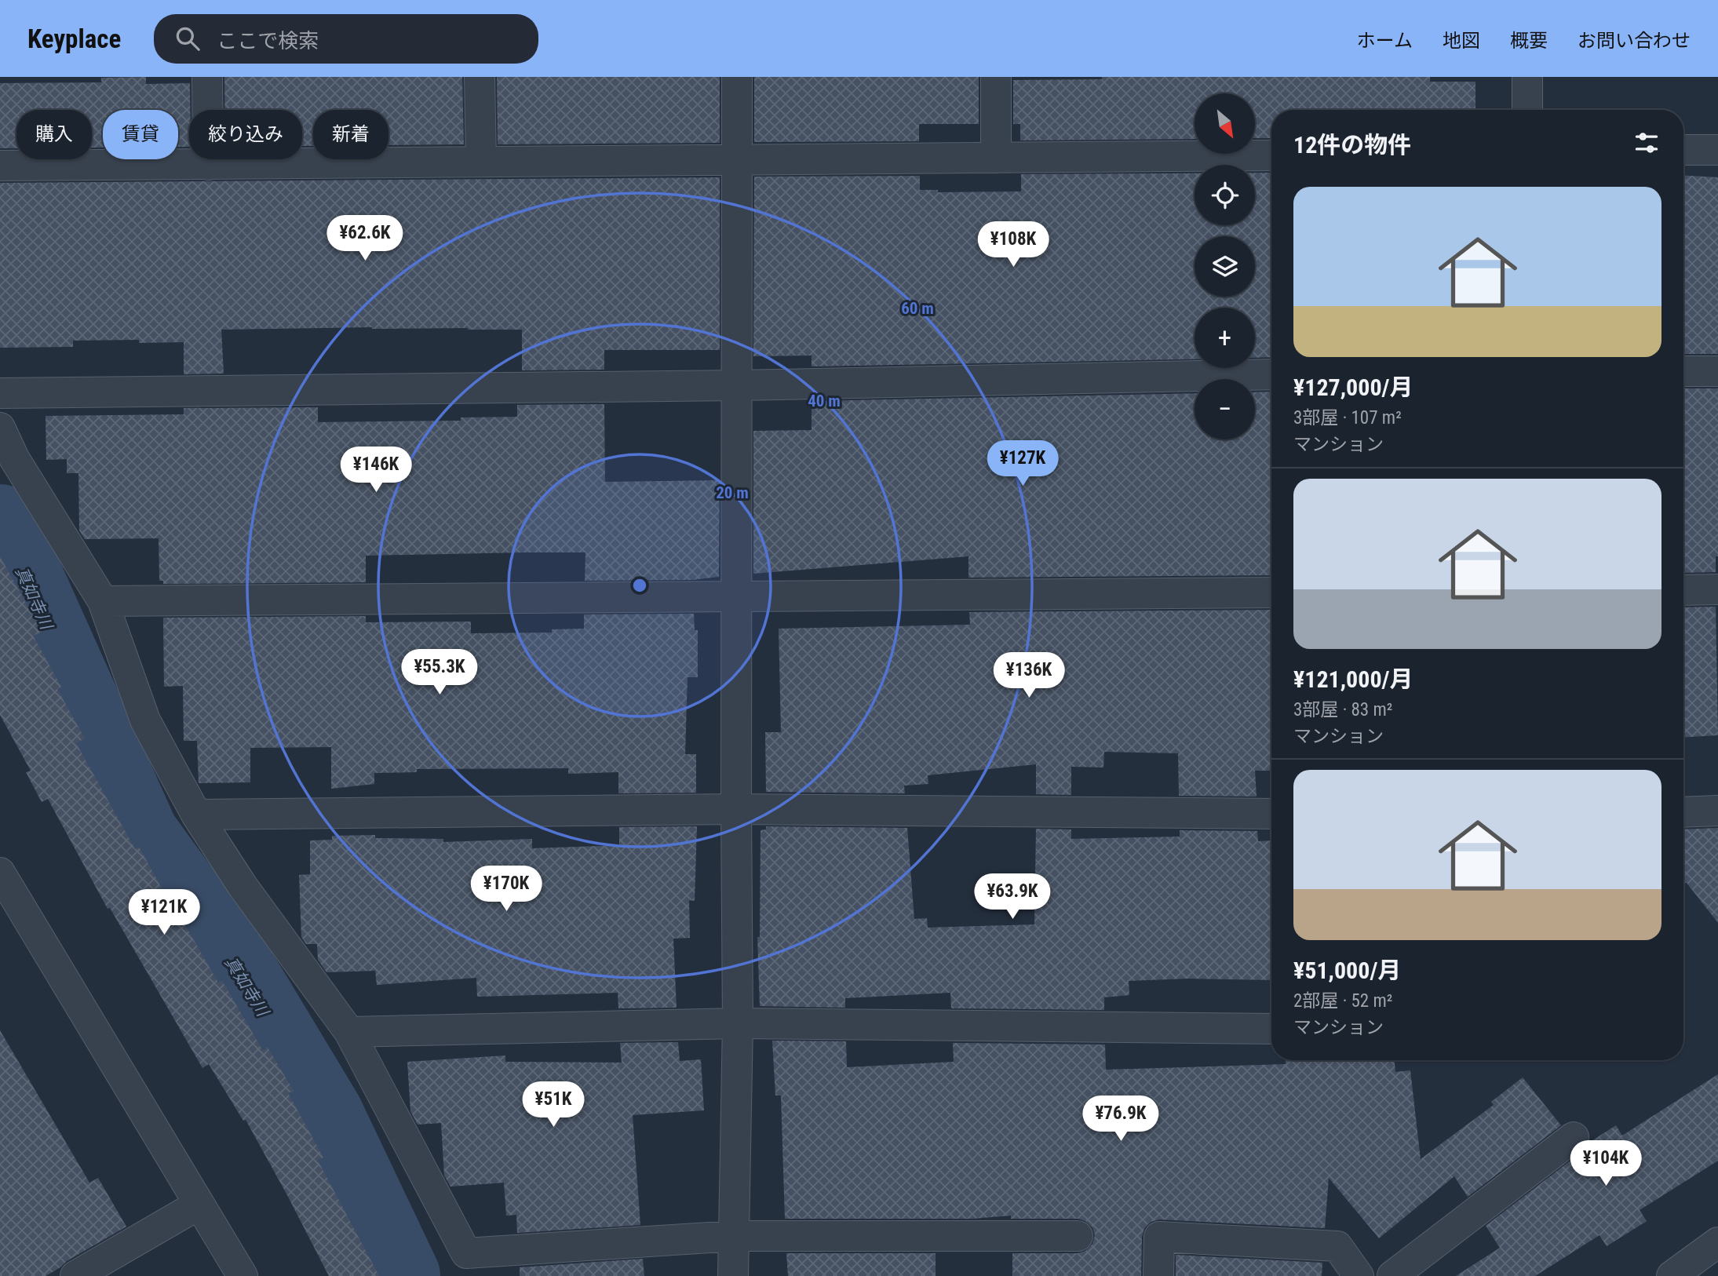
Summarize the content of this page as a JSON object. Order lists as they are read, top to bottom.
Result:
{
  "water": ["真如寺川"],
  "north": "bottom right",
  "page": {
    "header": "Keyplace",
    "search": "ここで検索",
    "nav": [
      "ホーム",
      "地図",
      "概要",
      "お問い合わせ"
    ],
    "map_buttons": ["+", "−"],
    "chip": [
      "購入",
      "賃貸",
      "絞り込み",
      "新着"
    ],
    "heading": "12件の物件",
    "list": [
      {
        "name": "¥127,000/月",
        "note": "3部屋 · 107 m² · マンション"
      },
      {
        "name": "¥121,000/月",
        "note": "3部屋 · 83 m² · マンション"
      },
      {
        "name": "¥51,000/月",
        "note": "2部屋 · 52 m² · マンション"
      }
    ],
    "price": [
      "¥62.6K",
      "¥108K",
      "¥127K",
      "¥146K",
      "¥55.3K",
      "¥136K",
      "¥170K",
      "¥63.9K",
      "¥121K",
      "¥51K",
      "¥76.9K",
      "¥104K"
    ]
  },
  "rings": ["60 m", "40 m", "20 m"]
}
